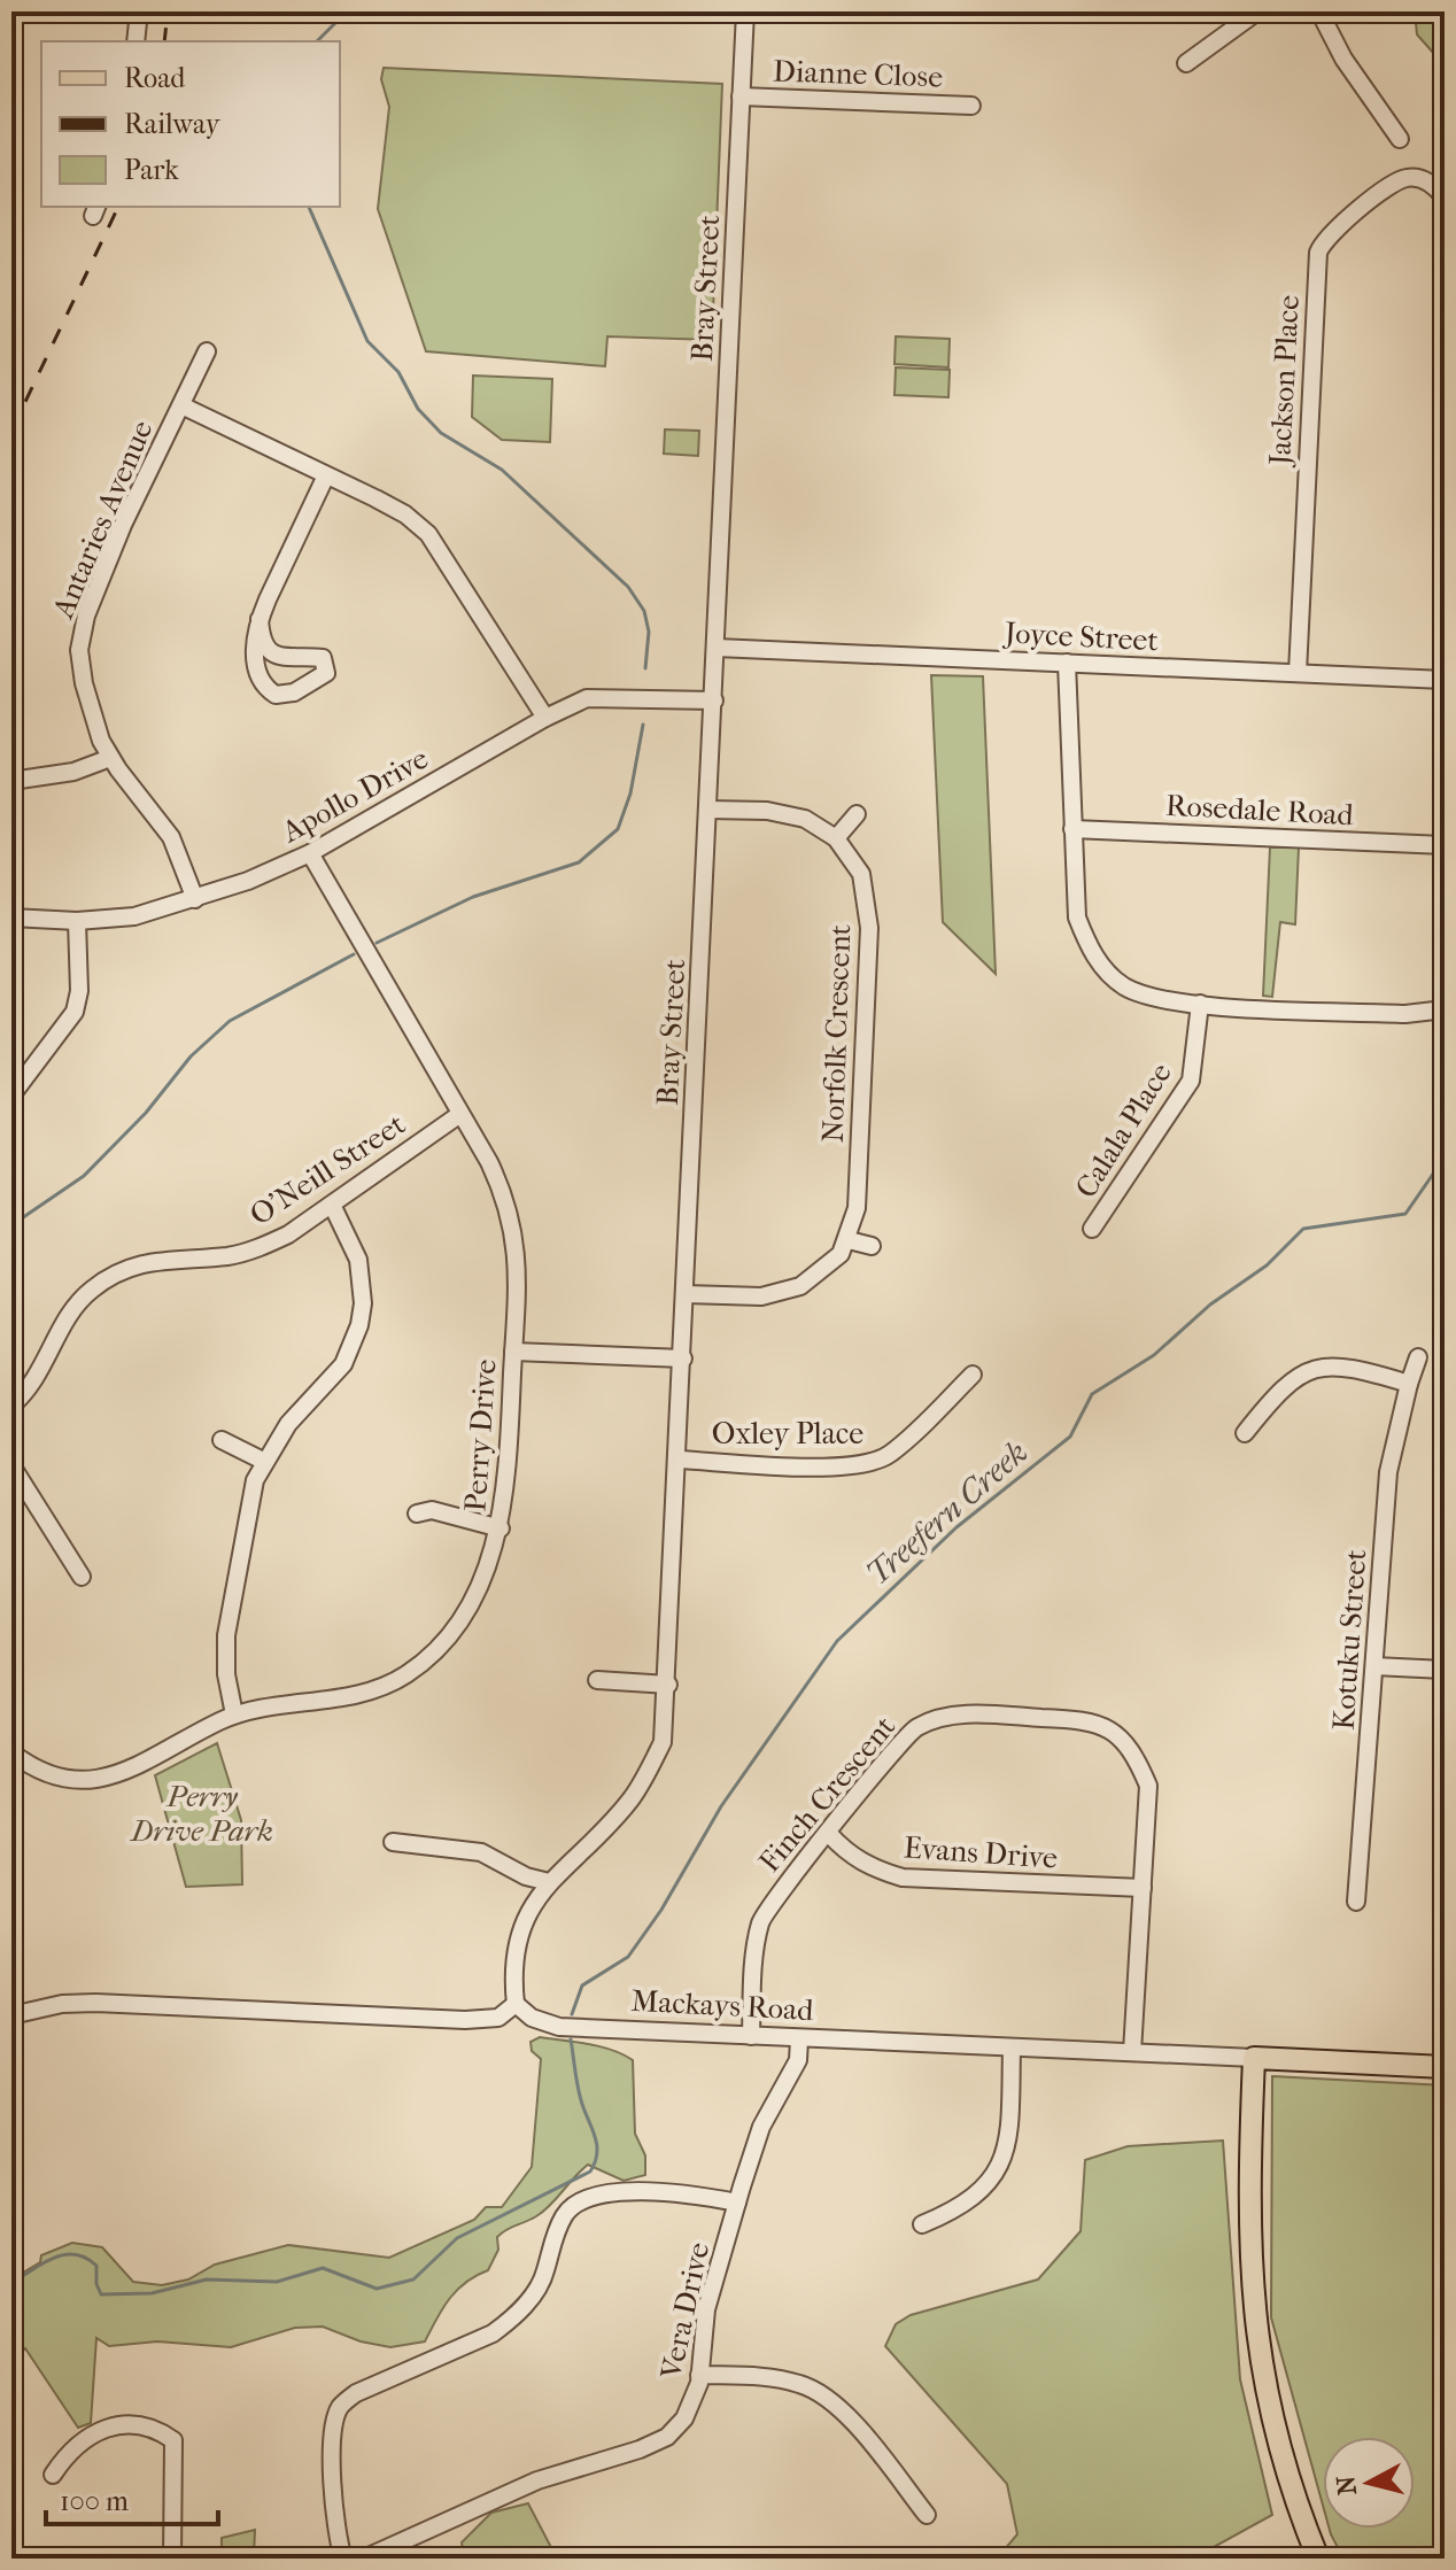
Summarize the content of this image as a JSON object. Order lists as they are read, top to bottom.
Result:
{
  "streets": {
    "main road": ["Mackays Road"],
    "street": [
      "Dianne Close",
      "Bray Street",
      "Jackson Place",
      "Antaries Avenue",
      "Joyce Street",
      "Apollo Drive",
      "Rosedale Road",
      "Norfolk Crescent",
      "Calala Place",
      "O'Neill Street",
      "Oxley Place",
      "Perry Drive",
      "Kotuku Street",
      "Finch Crescent",
      "Evans Drive",
      "Vera Drive"
    ]
  },
  "crossings": [
    ["Dianne Close", "Bray Street"],
    ["Bray Street", "Joyce Street"],
    ["Bray Street", "Apollo Drive"],
    ["Bray Street", "Norfolk Crescent"],
    ["Bray Street", "Oxley Place"],
    ["Bray Street", "Mackays Road"],
    ["Jackson Place", "Joyce Street"],
    ["Antaries Avenue", "Apollo Drive"],
    ["Apollo Drive", "Perry Drive"],
    ["O'Neill Street", "Perry Drive"],
    ["Finch Crescent", "Evans Drive"],
    ["Finch Crescent", "Mackays Road"],
    ["Mackays Road", "Vera Drive"]
  ],
  "water": ["Treefern Creek"],
  "parks": ["Perry Drive Park"],
  "legend": ["Road", "Railway", "Park"],
  "scale_bar": "100 m",
  "north": "left"
}
